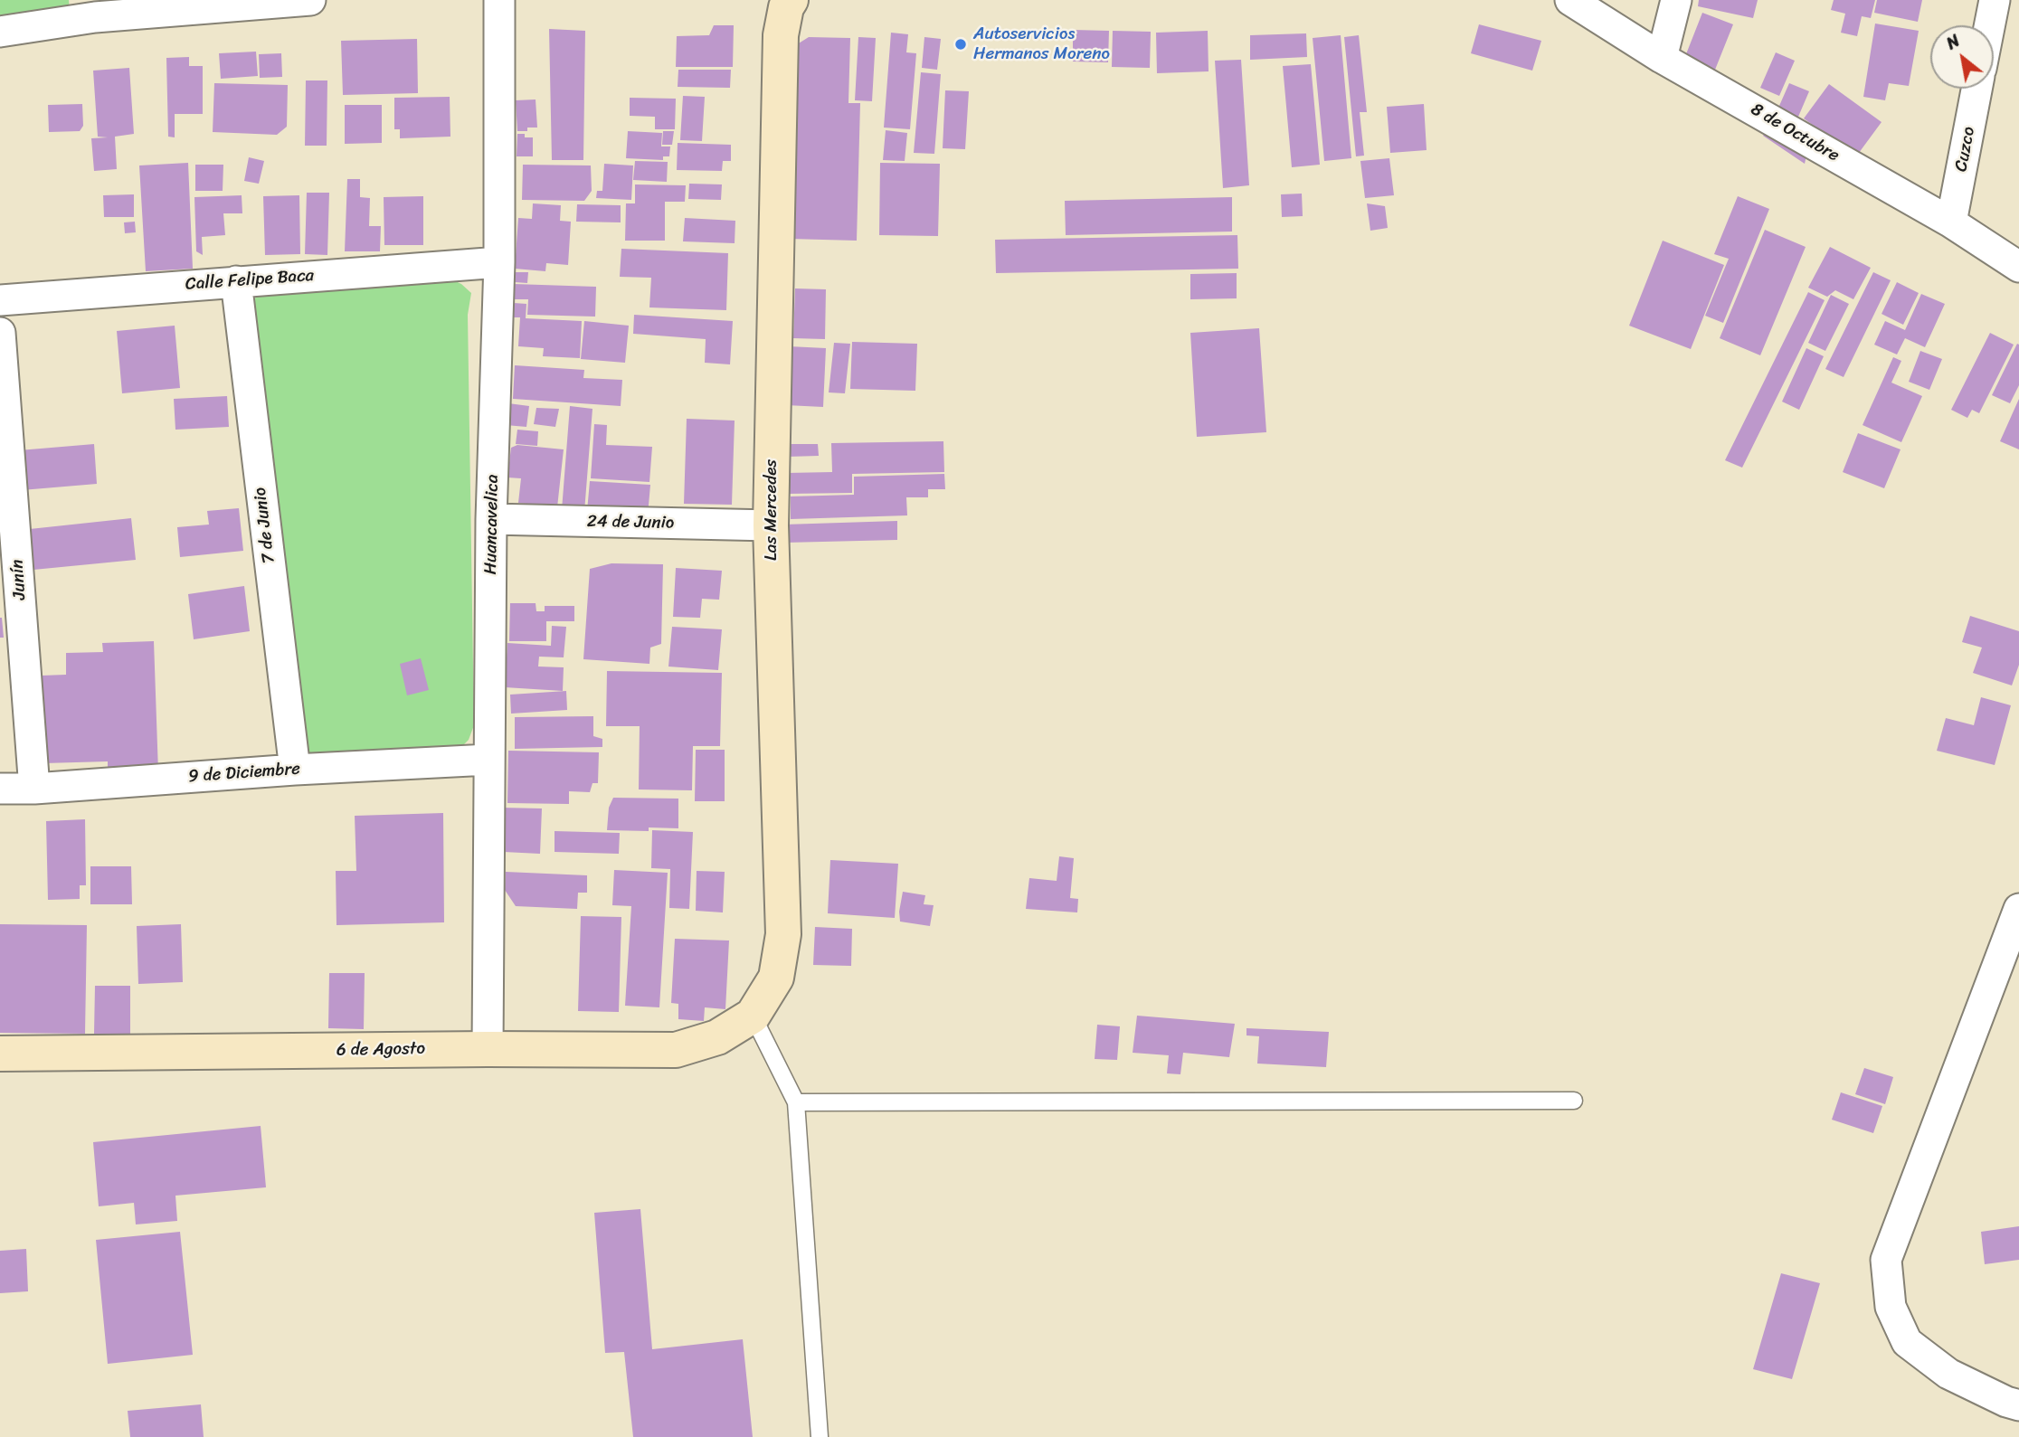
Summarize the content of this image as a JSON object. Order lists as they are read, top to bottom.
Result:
{
  "streets": {
    "street": [
      "8 de Octubre",
      "Cuzco",
      "Calle Felipe Baca",
      "Las Mercedes",
      "24 de Junio",
      "Huancavelica",
      "7 de Junio",
      "Junín",
      "9 de Diciembre",
      "6 de Agosto"
    ]
  },
  "crossings": [
    ["8 de Octubre", "Cuzco"],
    ["Calle Felipe Baca", "Huancavelica"],
    ["Calle Felipe Baca", "7 de Junio"],
    ["Las Mercedes", "24 de Junio"],
    ["Las Mercedes", "6 de Agosto"],
    ["24 de Junio", "Huancavelica"],
    ["Huancavelica", "9 de Diciembre"],
    ["Huancavelica", "6 de Agosto"],
    ["7 de Junio", "9 de Diciembre"],
    ["Junín", "9 de Diciembre"]
  ],
  "places": ["Autoservicios Hermanos Moreno"],
  "north": "top left"
}
